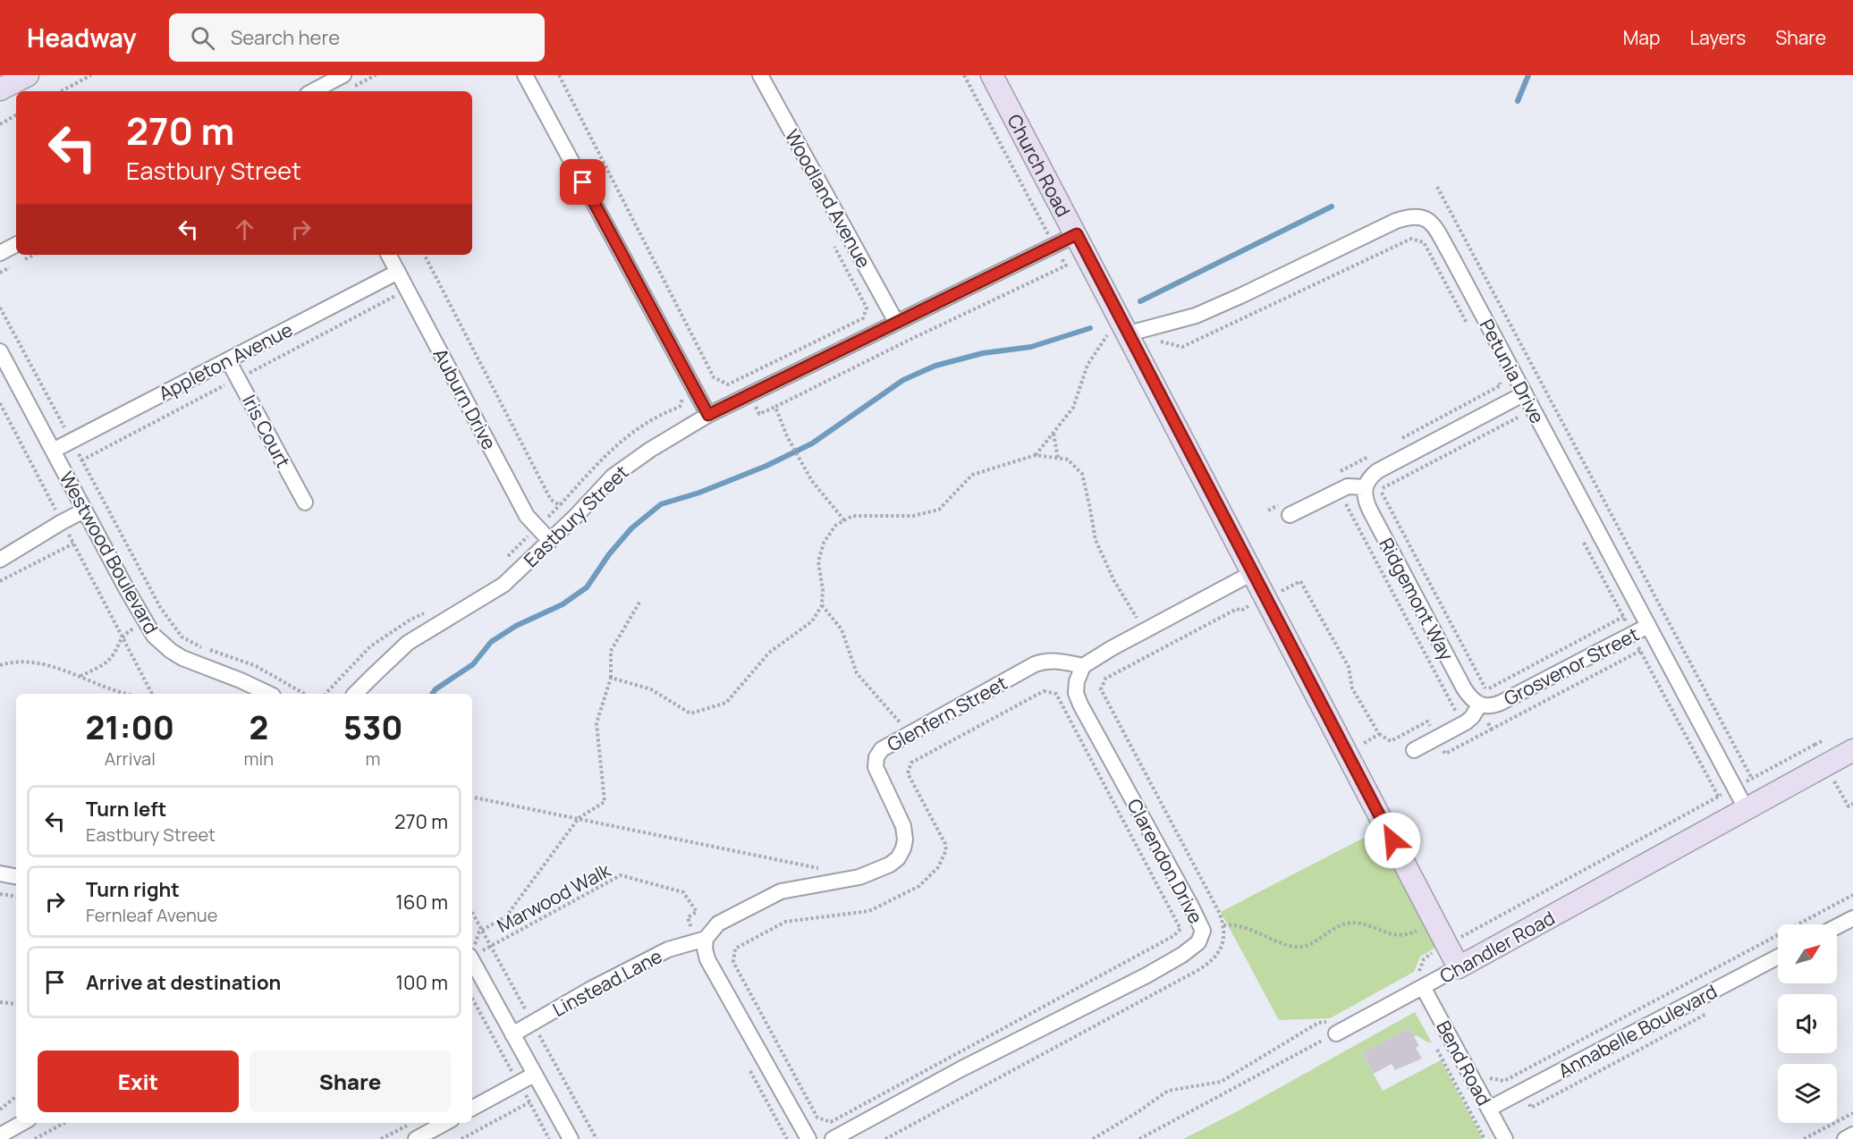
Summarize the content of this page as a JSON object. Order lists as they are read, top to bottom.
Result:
{
  "streets": {
    "main road": ["Church Road", "Chandler Road"],
    "street": [
      "Woodland Avenue",
      "Appleton Avenue",
      "Petunia Drive",
      "Auburn Drive",
      "Iris Court",
      "Eastbury Street",
      "Westwood Boulevard",
      "Ridgemont Way",
      "Grosvenor Street",
      "Glenfern Street",
      "Clarendon Drive",
      "Linstead Lane",
      "Annabelle Boulevard",
      "Bend Road"
    ],
    "path": ["Marwood Walk"]
  },
  "crossings": [
    ["Church Road", "Petunia Drive"],
    ["Church Road", "Eastbury Street"],
    ["Church Road", "Chandler Road"],
    ["Woodland Avenue", "Eastbury Street"],
    ["Appleton Avenue", "Auburn Drive"],
    ["Appleton Avenue", "Iris Court"],
    ["Appleton Avenue", "Westwood Boulevard"],
    ["Petunia Drive", "Grosvenor Street"],
    ["Petunia Drive", "Chandler Road"],
    ["Auburn Drive", "Eastbury Street"],
    ["Ridgemont Way", "Grosvenor Street"],
    ["Glenfern Street", "Clarendon Drive"],
    ["Glenfern Street", "Marwood Walk"],
    ["Glenfern Street", "Linstead Lane"],
    ["Marwood Walk", "Linstead Lane"],
    ["Chandler Road", "Bend Road"],
    ["Annabelle Boulevard", "Bend Road"]
  ],
  "north": "top right",
  "page": {
    "header": "Headway",
    "search": "Search here",
    "nav": ["Map", "Layers", "Share"],
    "turn": ["270 m", "Eastbury Street"],
    "eta": [
      "21:00",
      "Arrival",
      "2",
      "min",
      "530",
      "m"
    ],
    "list": [
      {
        "name": "Turn left",
        "note": "Eastbury Street",
        "value": "270 m"
      },
      {
        "name": "Turn right",
        "note": "Fernleaf Avenue",
        "value": "160 m"
      },
      {
        "name": "Arrive at destination",
        "value": "100 m"
      }
    ],
    "buttons": ["Exit", "Share"]
  }
}
